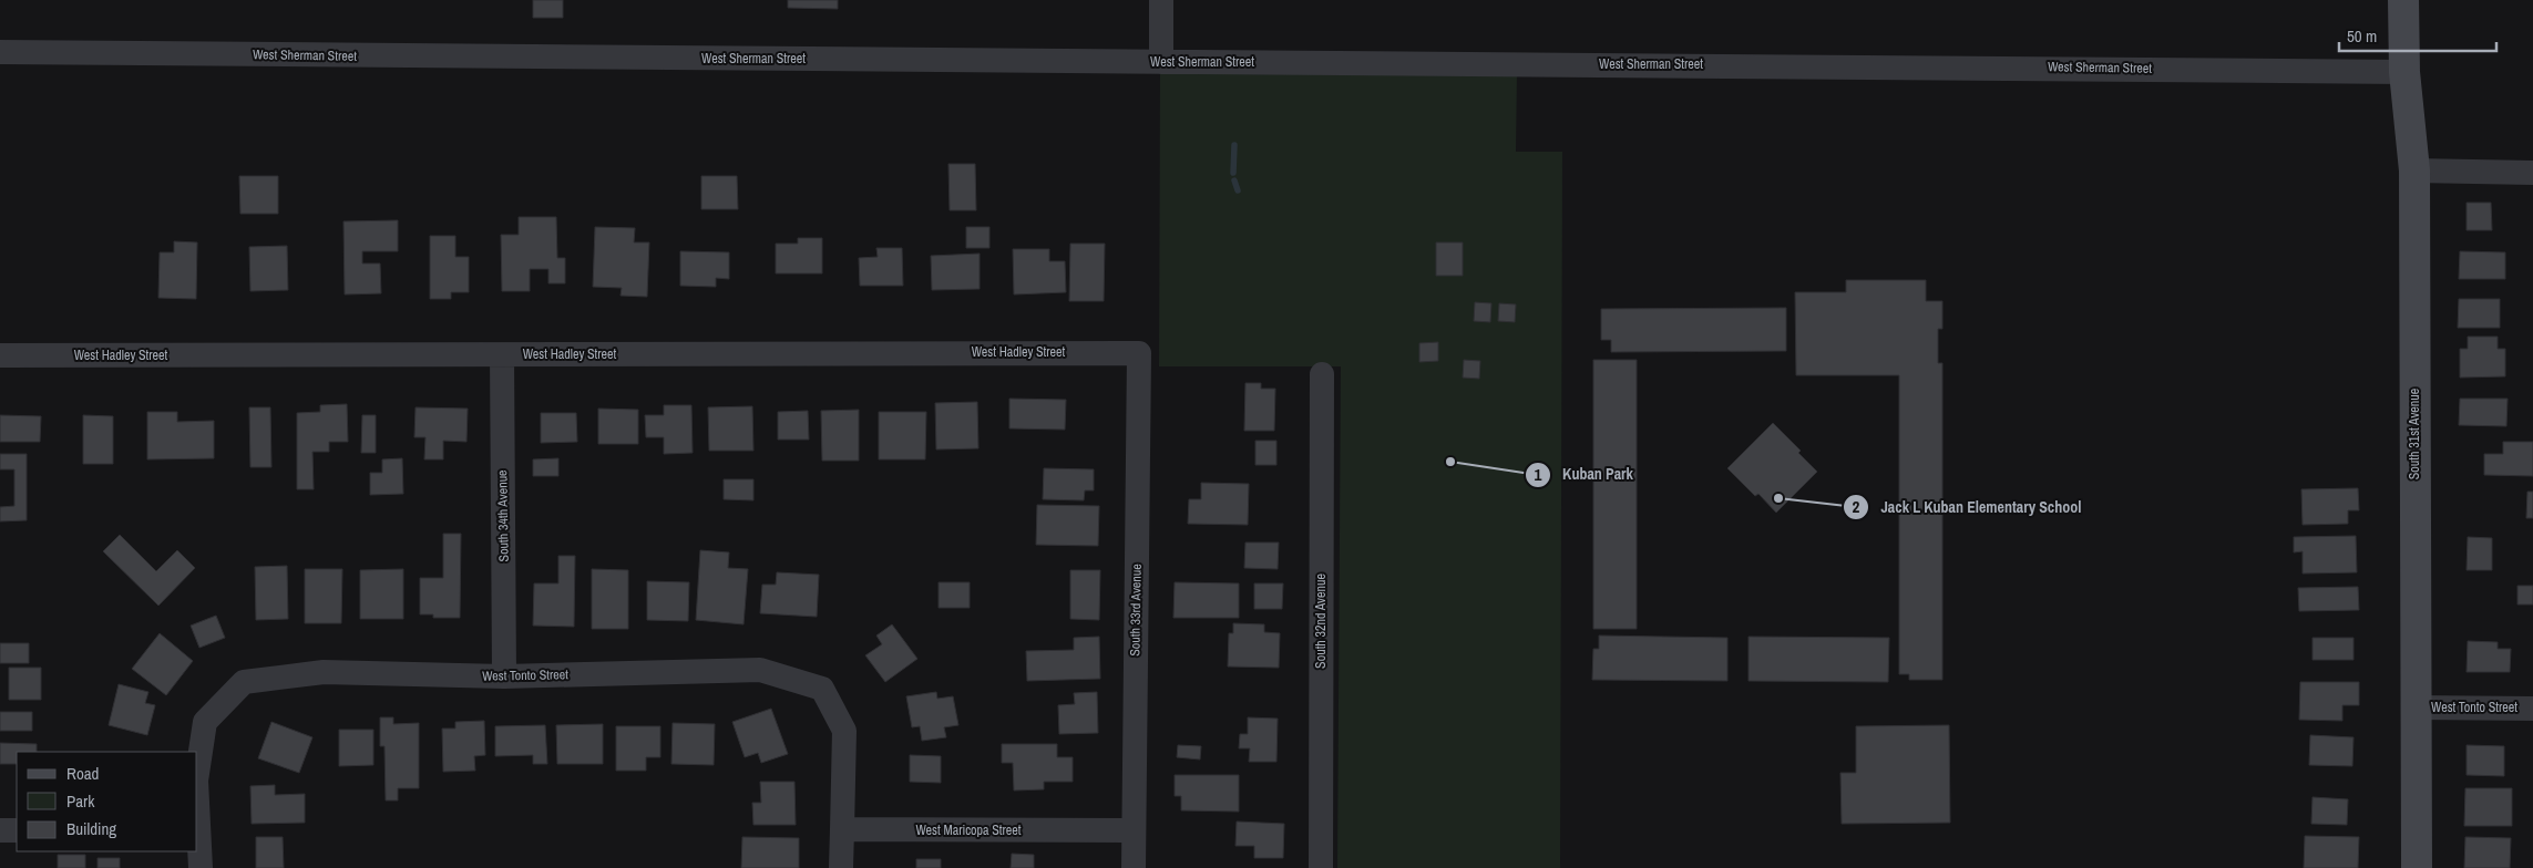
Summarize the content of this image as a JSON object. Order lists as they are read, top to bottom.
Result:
{
  "streets": {
    "street": [
      "West Sherman Street",
      "West Hadley Street",
      "South 31st Avenue",
      "South 34th Avenue",
      "South 33rd Avenue",
      "South 32nd Avenue",
      "West Tonto Street",
      "West Maricopa Street"
    ]
  },
  "crossings": [
    ["West Sherman Street", "South 31st Avenue"],
    ["West Hadley Street", "South 34th Avenue"],
    ["West Hadley Street", "South 33rd Avenue"],
    ["South 31st Avenue", "West Tonto Street"],
    ["South 34th Avenue", "West Tonto Street"],
    ["South 33rd Avenue", "West Maricopa Street"],
    ["West Tonto Street", "West Maricopa Street"]
  ],
  "places": ["Kuban Park", "Jack L Kuban Elementary School"],
  "legend": ["Road", "Park", "Building"],
  "scale_bar": "50 m"
}
